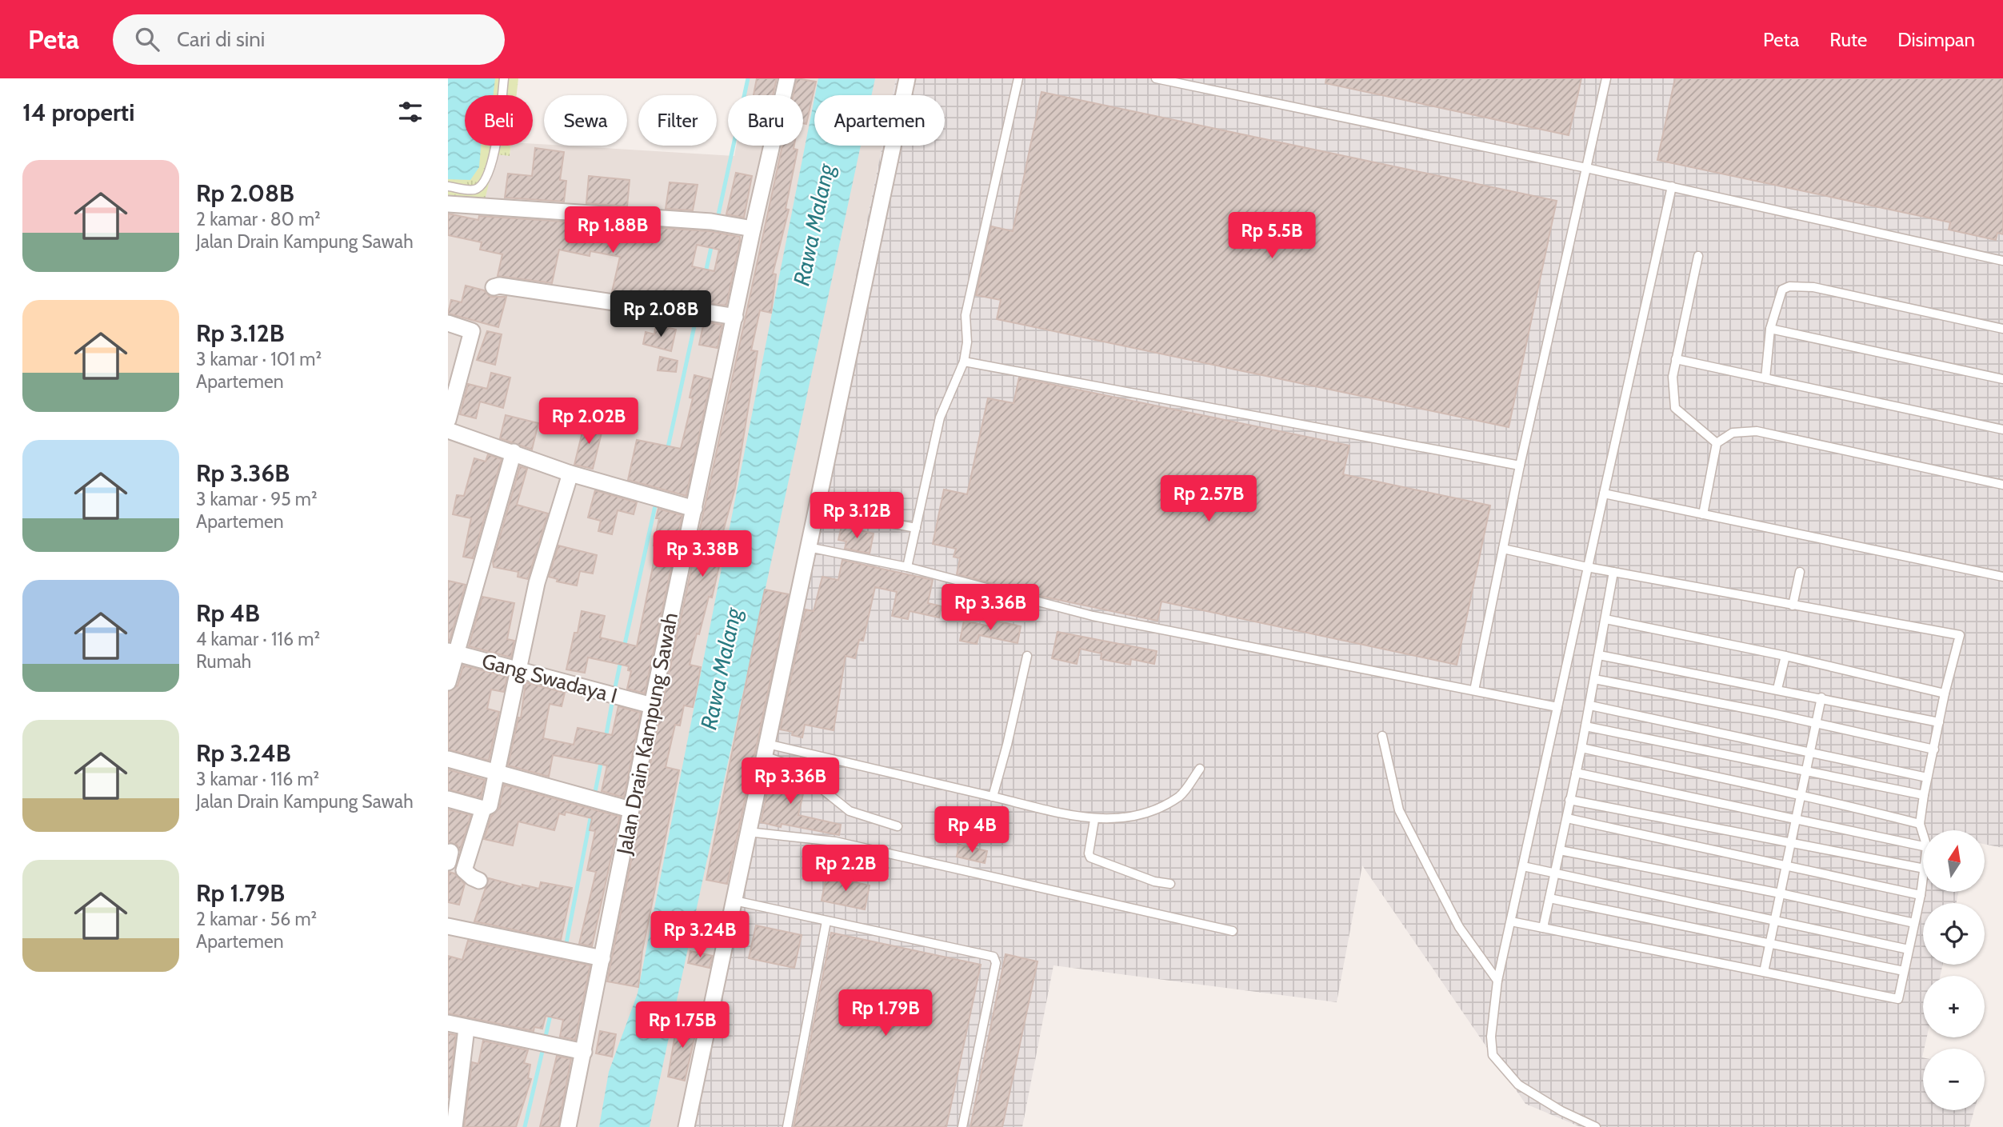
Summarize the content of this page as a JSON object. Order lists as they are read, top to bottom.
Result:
{
  "streets": {
    "street": ["Gang Swadaya I", "Jalan Drain Kampung Sawah"]
  },
  "crossings": [
    ["Gang Swadaya I", "Jalan Drain Kampung Sawah"]
  ],
  "water": ["Rawa Malang"],
  "north": "top",
  "page": {
    "header": "Peta",
    "search": "Cari di sini",
    "nav": ["Peta", "Rute", "Disimpan"],
    "heading": "14 properti",
    "chip": [
      "Beli",
      "Sewa",
      "Filter",
      "Baru",
      "Apartemen"
    ],
    "list": [
      {
        "name": "Rp 2.08B",
        "note": "2 kamar · 80 m² · Jalan Drain Kampung Sawah"
      },
      {
        "name": "Rp 3.12B",
        "note": "3 kamar · 101 m² · Apartemen"
      },
      {
        "name": "Rp 3.36B",
        "note": "3 kamar · 95 m² · Apartemen"
      },
      {
        "name": "Rp 4B",
        "note": "4 kamar · 116 m² · Rumah"
      },
      {
        "name": "Rp 3.24B",
        "note": "3 kamar · 116 m² · Jalan Drain Kampung Sawah"
      },
      {
        "name": "Rp 1.79B",
        "note": "2 kamar · 56 m² · Apartemen"
      }
    ],
    "price": [
      "Rp 1.88B",
      "Rp 5.5B",
      "Rp 2.08B",
      "Rp 2.02B",
      "Rp 2.57B",
      "Rp 3.12B",
      "Rp 3.38B",
      "Rp 3.36B",
      "Rp 3.36B",
      "Rp 4B",
      "Rp 2.2B",
      "Rp 3.24B",
      "Rp 1.79B",
      "Rp 1.75B"
    ],
    "map_buttons": ["+", "−"]
  }
}
